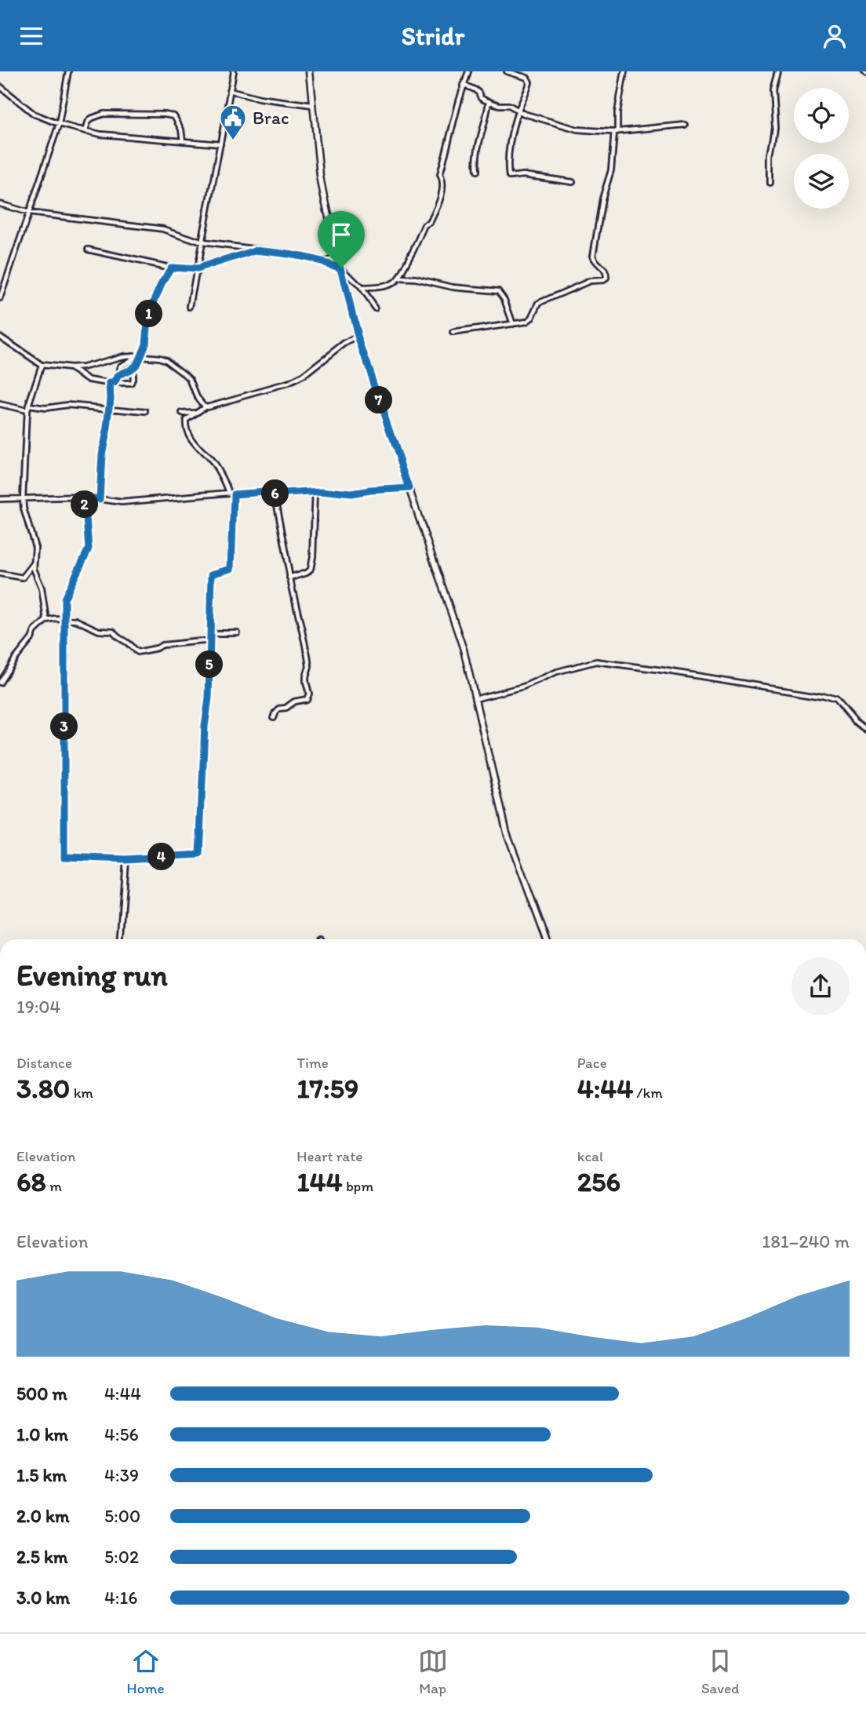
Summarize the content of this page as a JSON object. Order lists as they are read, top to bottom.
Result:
{
  "places": {
    "public building": ["Brac"]
  },
  "page": {
    "header": "Stridr",
    "pins": [
      "1",
      "7",
      "6",
      "2",
      "5",
      "3",
      "4"
    ],
    "heading": ["Evening run", "19:04"],
    "stats": [
      ["Distance", "3.80 km"],
      ["Time", "17:59"],
      ["Pace", "4:44 /km"],
      ["Elevation", "68 m"],
      ["Heart rate", "144 bpm"],
      ["kcal", "256"]
    ],
    "chart": ["Elevation", "181–240 m"],
    "list": [
      {
        "name": "500 m",
        "note": "4:44"
      },
      {
        "name": "1.0 km",
        "note": "4:56"
      },
      {
        "name": "1.5 km",
        "note": "4:39"
      },
      {
        "name": "2.0 km",
        "note": "5:00"
      },
      {
        "name": "2.5 km",
        "note": "5:02"
      },
      {
        "name": "3.0 km",
        "note": "4:16"
      }
    ],
    "tabs": ["Home", "Map", "Saved"]
  }
}
